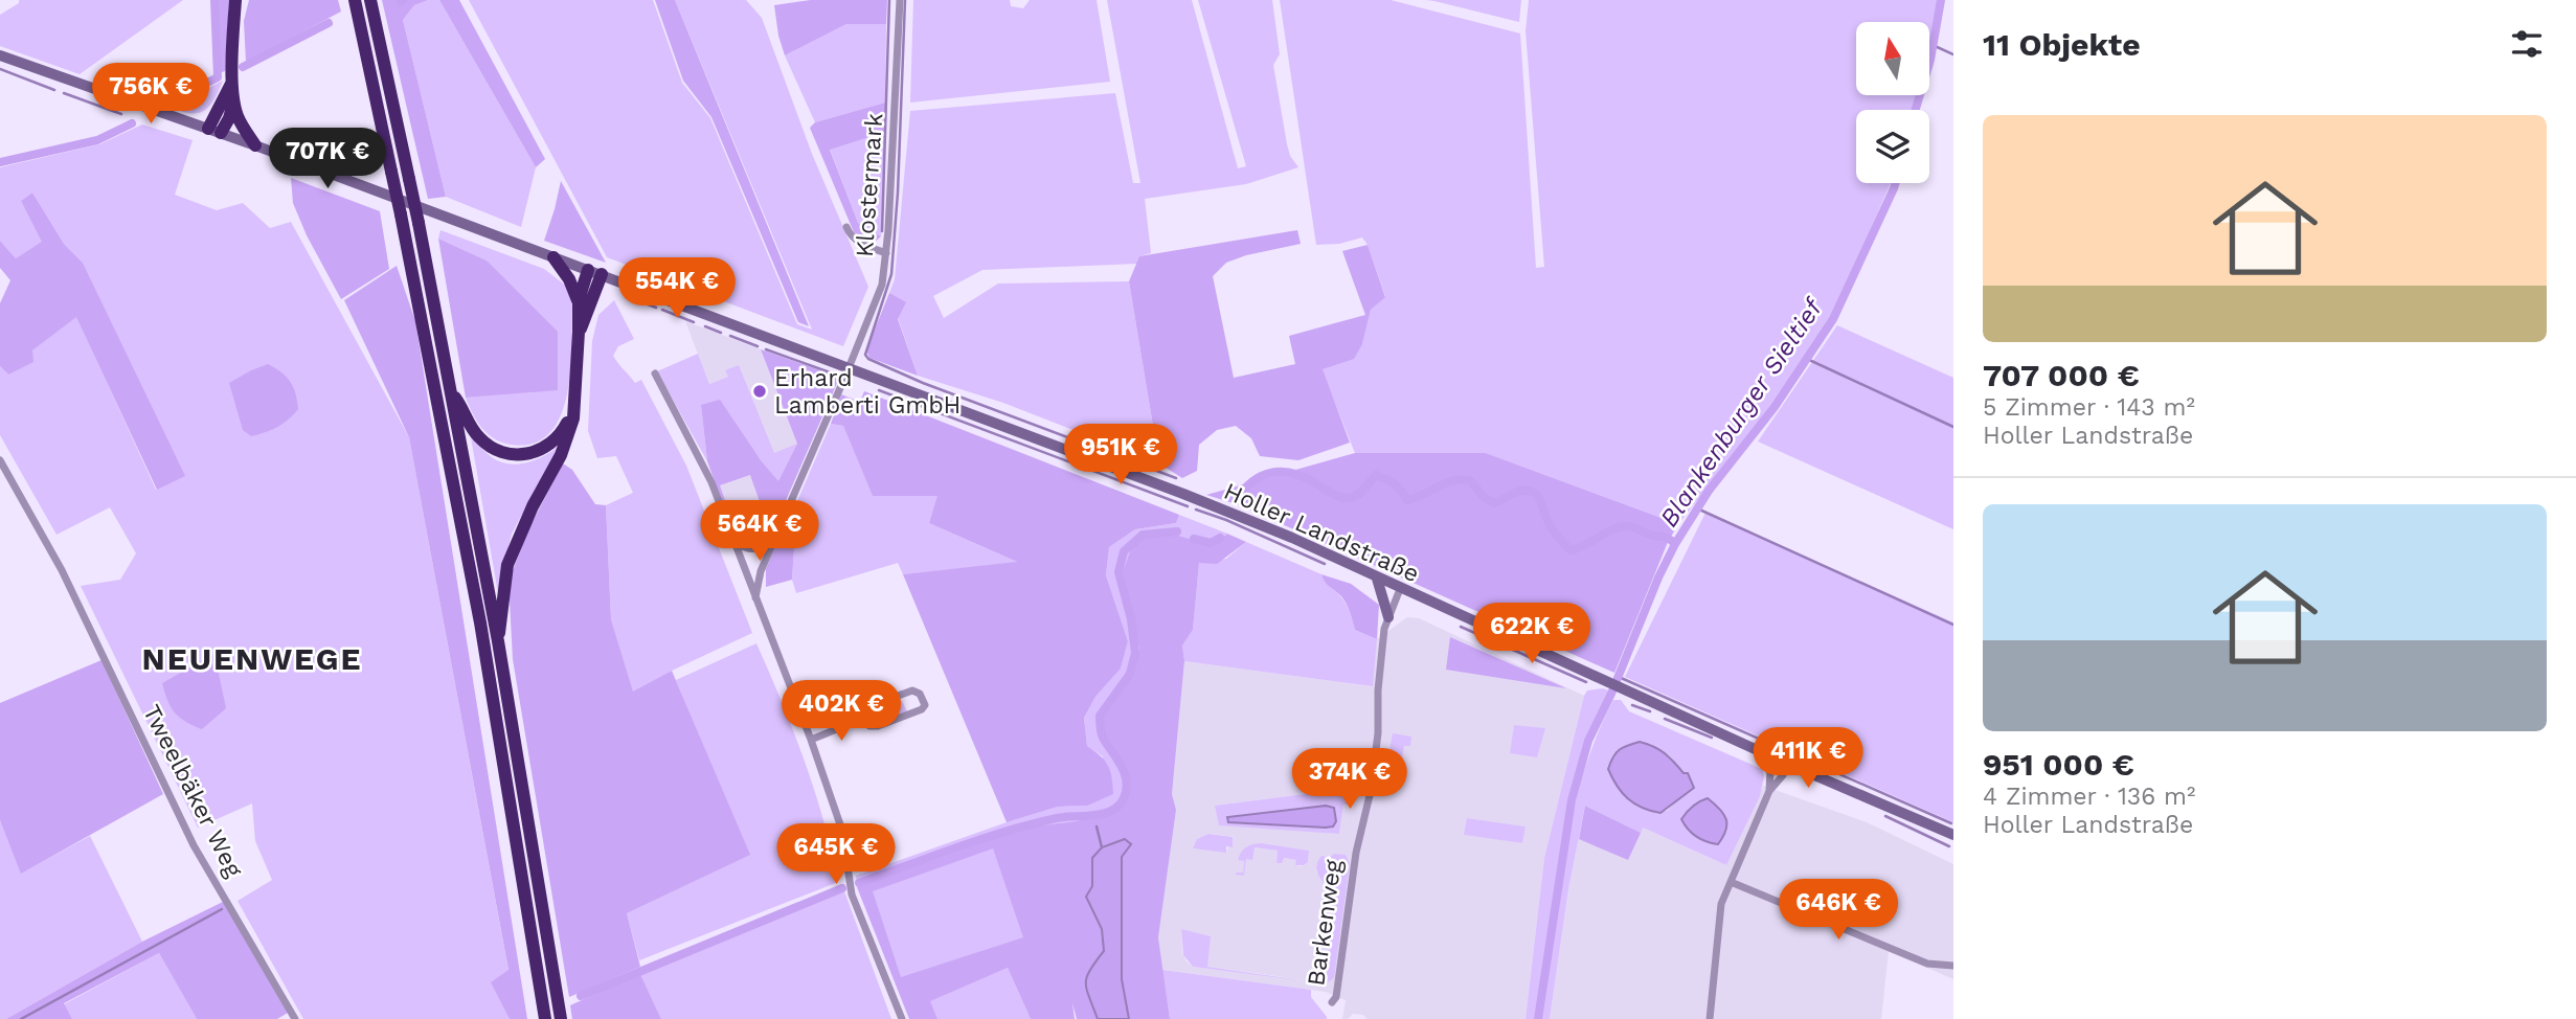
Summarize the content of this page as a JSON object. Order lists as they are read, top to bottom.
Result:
{
  "streets": {
    "main road": ["Holler Landstraße"],
    "street": ["Klostermark", "Tweelbäker Weg", "Barkenweg"]
  },
  "crossings": [
    ["Klostermark", "Holler Landstraße"],
    ["Holler Landstraße", "Barkenweg"]
  ],
  "districts": ["NEUENWEGE"],
  "water": ["Blankenburger Sieltief"],
  "places": ["Erhard Lamberti GmbH"],
  "north": "top",
  "page": {
    "heading": "11 Objekte",
    "price": [
      "756K €",
      "707K €",
      "554K €",
      "951K €",
      "564K €",
      "622K €",
      "402K €",
      "411K €",
      "374K €",
      "645K €",
      "646K €"
    ],
    "list": [
      {
        "name": "707 000 €",
        "note": "5 Zimmer · 143 m² · Holler Landstraße"
      },
      {
        "name": "951 000 €",
        "note": "4 Zimmer · 136 m² · Holler Landstraße"
      }
    ]
  }
}
